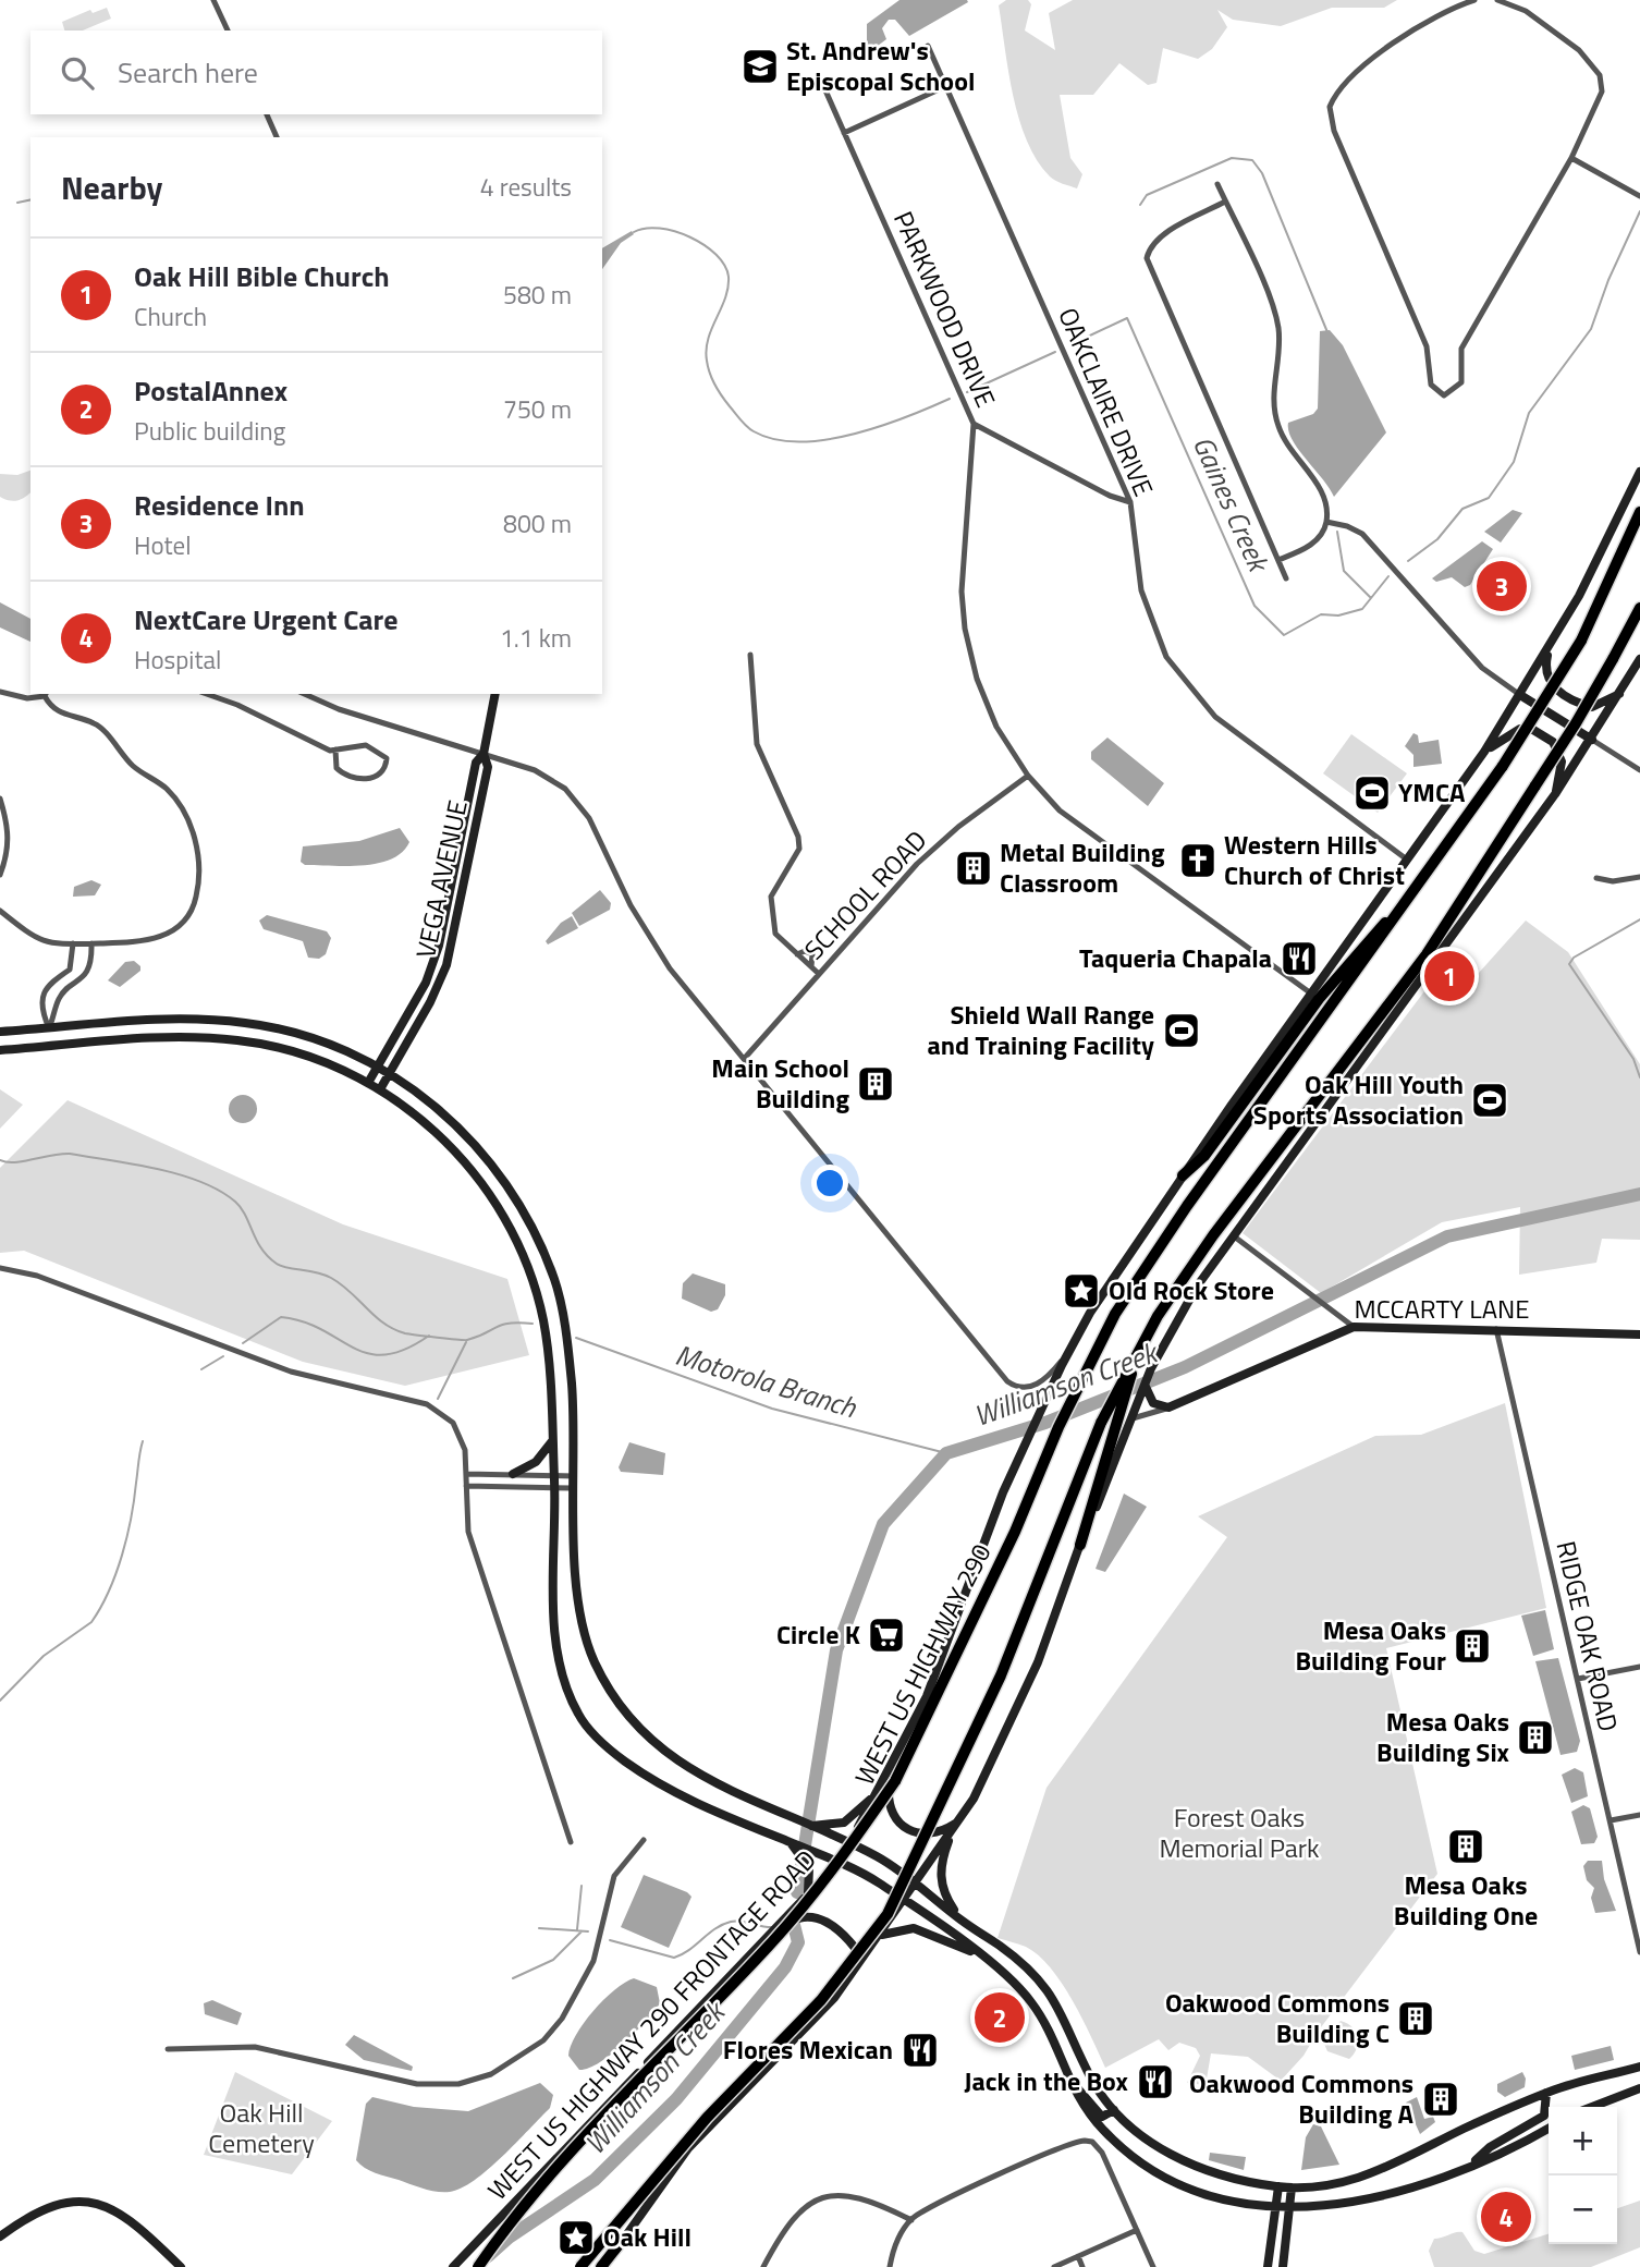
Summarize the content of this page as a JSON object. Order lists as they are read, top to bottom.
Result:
{
  "streets": {
    "highway": ["WEST US HIGHWAY 290"],
    "main road": ["VEGA AVENUE", "MCCARTY LANE", "WEST US HIGHWAY 290 FRONTAGE ROAD"],
    "street": [
      "PARKWOOD DRIVE",
      "OAKCLAIRE DRIVE",
      "SCHOOL ROAD",
      "RIDGE OAK ROAD"
    ]
  },
  "crossings": [
    ["PARKWOOD DRIVE", "SCHOOL ROAD"],
    ["PARKWOOD DRIVE", "WEST US HIGHWAY 290"],
    ["OAKCLAIRE DRIVE", "WEST US HIGHWAY 290"],
    ["MCCARTY LANE", "RIDGE OAK ROAD"],
    ["WEST US HIGHWAY 290", "WEST US HIGHWAY 290 FRONTAGE ROAD"]
  ],
  "water": ["Gaines Creek", "Motorola Branch", "Williamson Creek"],
  "parks": ["Forest Oaks Memorial Park", "Oak Hill Cemetery"],
  "places": {
    "school or university": ["St. Andrew's Episcopal School"],
    "sports": ["YMCA", "Shield Wall Range and Training Facility", "Oak Hill Youth Sports Association"],
    "church": ["Western Hills Church of Christ"],
    "building": [
      "Metal Building Classroom",
      "Main School Building",
      "Mesa Oaks Building Four",
      "Mesa Oaks Building Six",
      "Mesa Oaks Building One",
      "Oakwood Commons Building C",
      "Oakwood Commons Building A"
    ],
    "restaurant": ["Taqueria Chapala", "Flores Mexican", "Jack in the Box"],
    "place": ["Old Rock Store", "Oak Hill"],
    "supermarket": ["Circle K"]
  },
  "page": {
    "search": "Search here",
    "heading": ["Nearby", "4 results"],
    "list": [
      {
        "mark": "1",
        "name": "Oak Hill Bible Church",
        "note": "Church",
        "value": "580 m"
      },
      {
        "mark": "2",
        "name": "PostalAnnex",
        "note": "Public building",
        "value": "750 m"
      },
      {
        "mark": "3",
        "name": "Residence Inn",
        "note": "Hotel",
        "value": "800 m"
      },
      {
        "mark": "4",
        "name": "NextCare Urgent Care",
        "note": "Hospital",
        "value": "1.1 km"
      }
    ],
    "pins": [
      "3",
      "1",
      "2",
      "4"
    ],
    "map_buttons": ["+", "−"]
  }
}
